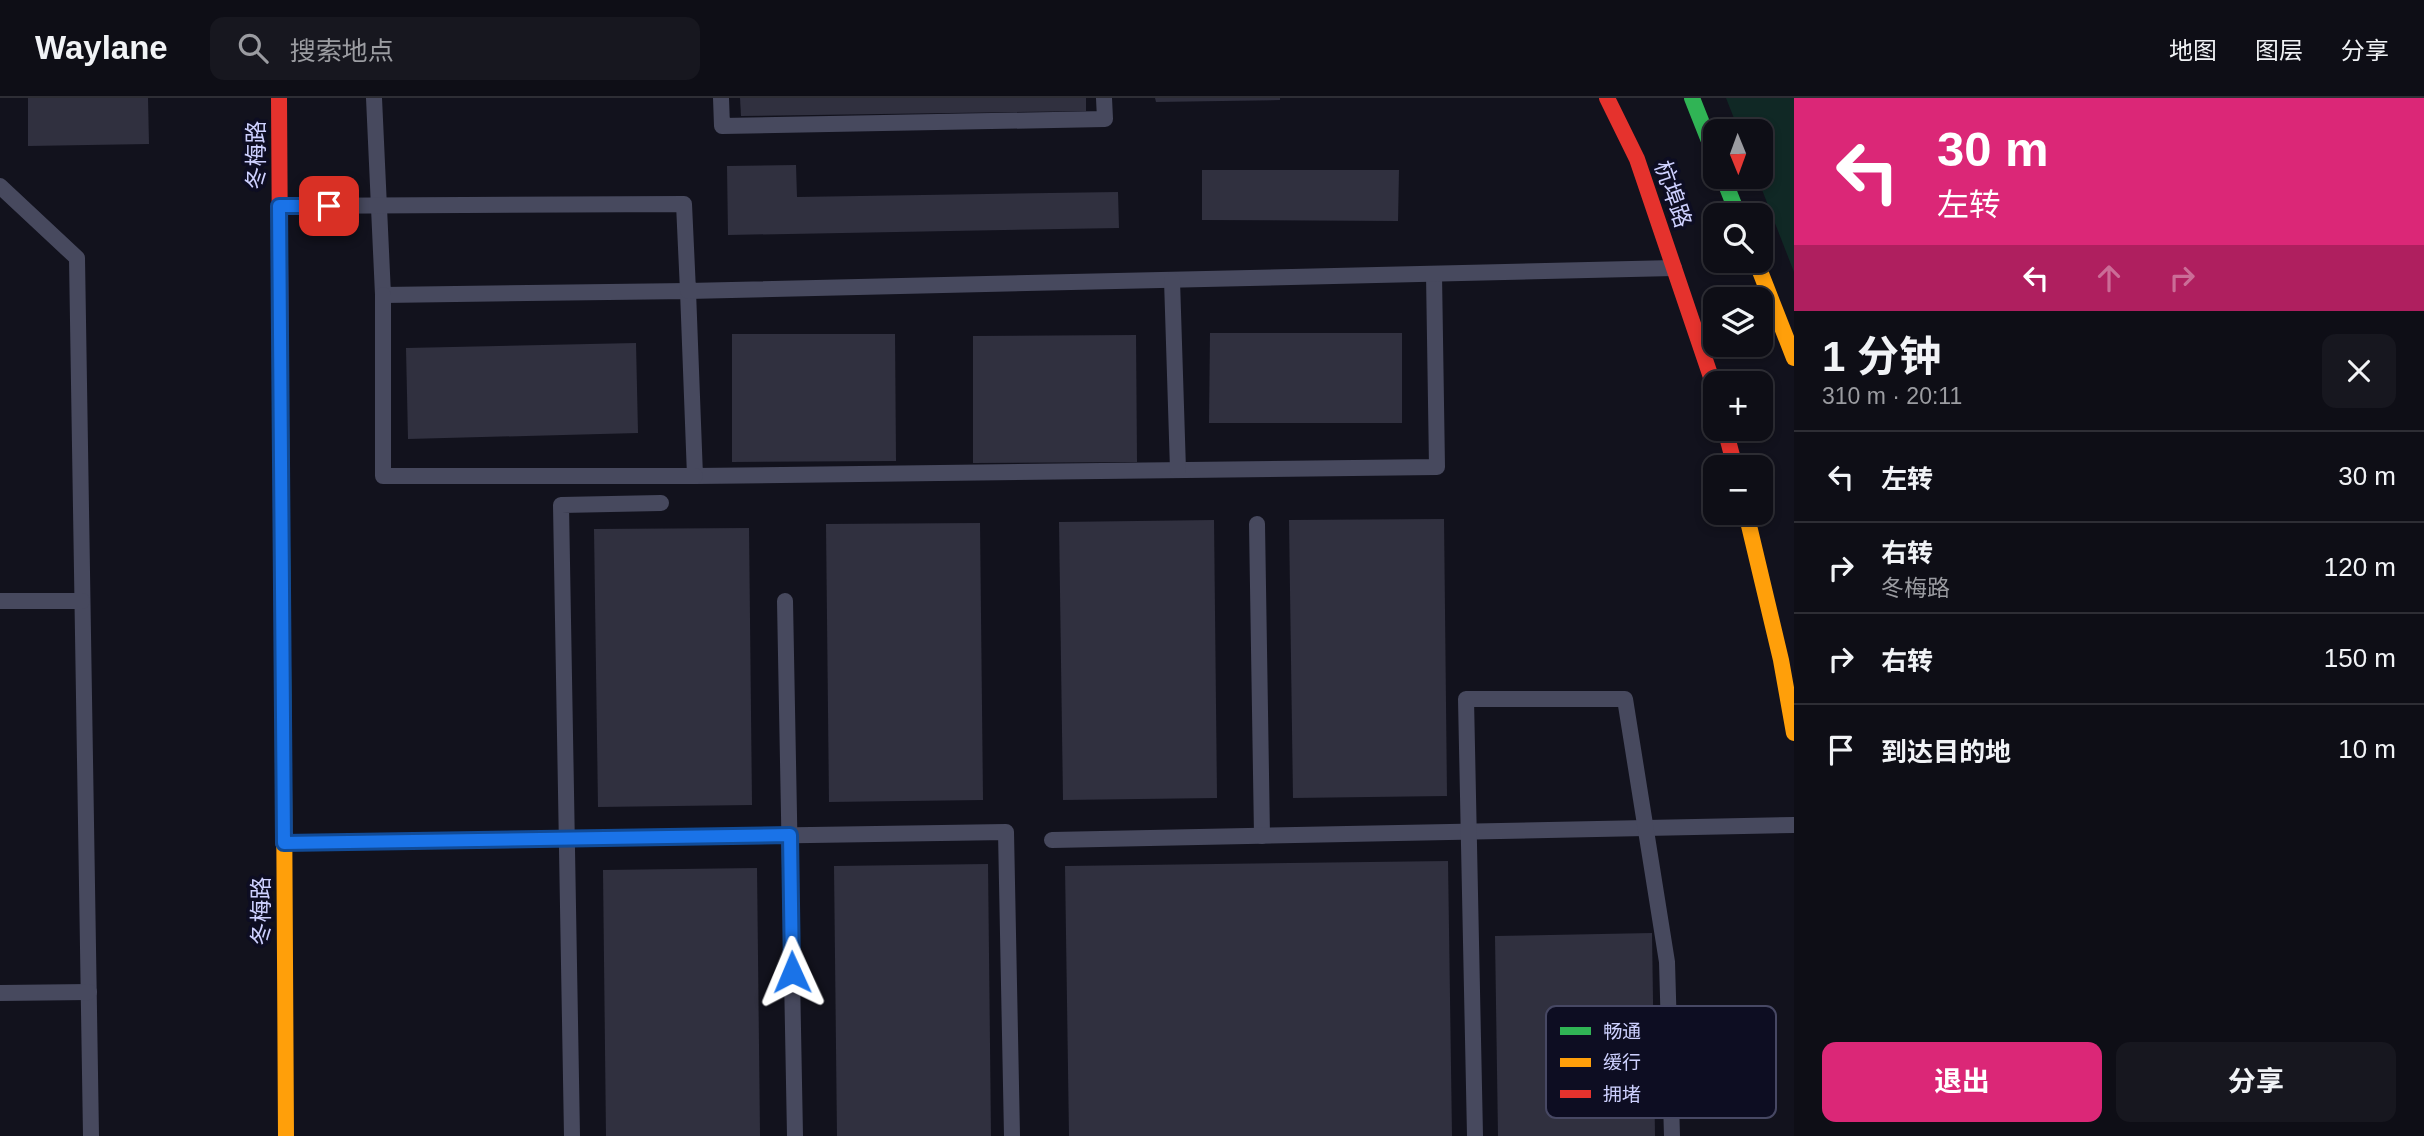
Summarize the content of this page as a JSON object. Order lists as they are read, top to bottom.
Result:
{
  "streets": {
    "street": ["冬梅路", "杭埠路"]
  },
  "legend": ["畅通", "缓行", "拥堵"],
  "north": "bottom",
  "page": {
    "header": "Waylane",
    "search": "搜索地点",
    "nav": ["地图", "图层", "分享"],
    "turn": ["30 m", "左转"],
    "map_buttons": ["+", "−"],
    "heading": ["1 分钟", "310 m · 20:11"],
    "list": [
      {
        "name": "左转",
        "value": "30 m"
      },
      {
        "name": "右转",
        "note": "冬梅路",
        "value": "120 m"
      },
      {
        "name": "右转",
        "value": "150 m"
      },
      {
        "name": "到达目的地",
        "value": "10 m"
      }
    ],
    "buttons": ["退出", "分享"]
  }
}
